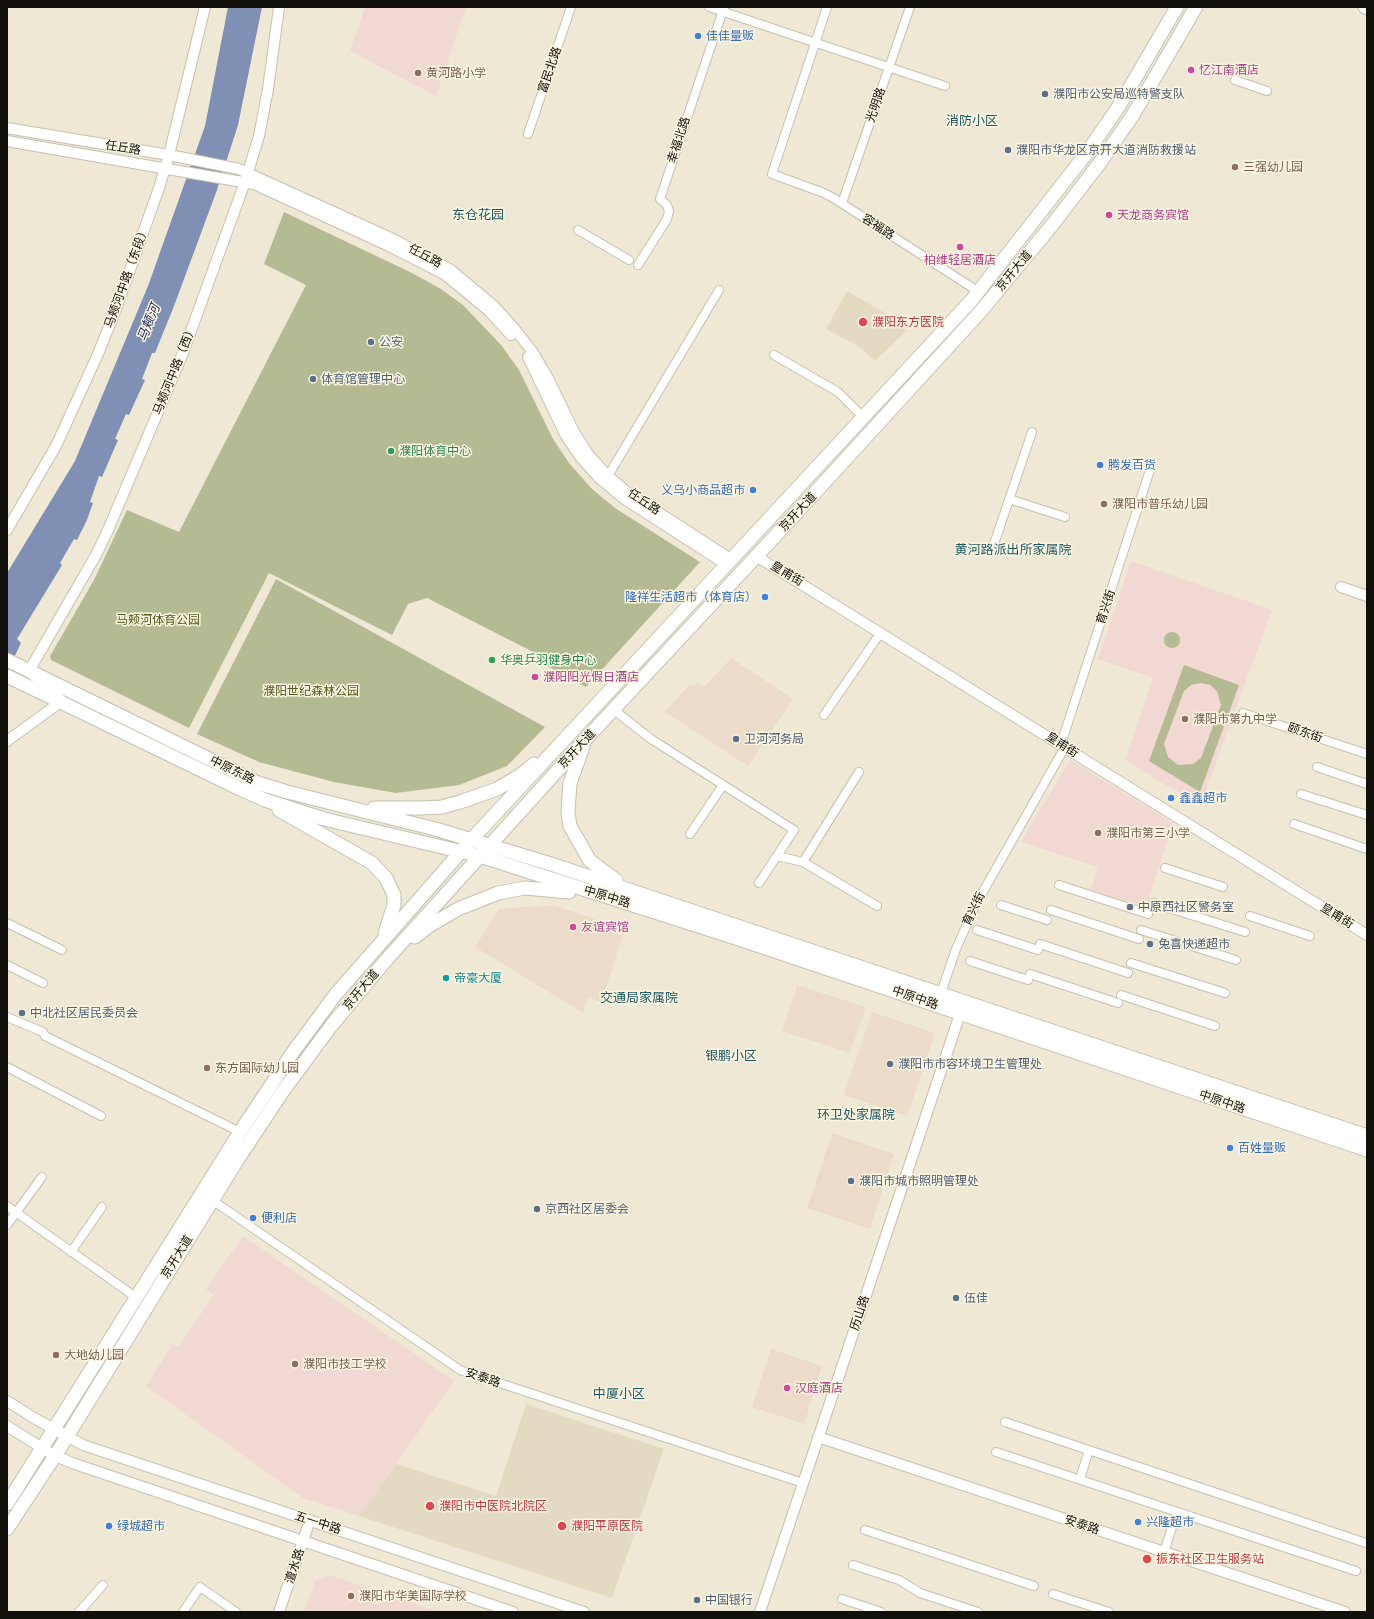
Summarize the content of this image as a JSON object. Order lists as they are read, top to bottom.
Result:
{
  "streets": {
    "main road": ["京开大道", "中原东路", "中原中路"],
    "street": [
      "富民北路",
      "光明路",
      "幸福北路",
      "任丘路",
      "容福路",
      "马颊河中路（东段）",
      "马颊河中路（西）",
      "皇甫街",
      "育兴街",
      "颐东街",
      "历山路",
      "安泰路",
      "五一中路",
      "澶水路"
    ]
  },
  "crossings": [
    ["光明路", "容福路"],
    ["任丘路", "京开大道"],
    ["任丘路", "马颊河中路（东段）"],
    ["任丘路", "马颊河中路（西）"],
    ["容福路", "京开大道"],
    ["京开大道", "皇甫街"],
    ["京开大道", "中原东路"],
    ["京开大道", "中原中路"],
    ["京开大道", "安泰路"],
    ["京开大道", "五一中路"],
    ["马颊河中路（西）", "中原东路"],
    ["皇甫街", "育兴街"],
    ["育兴街", "中原中路"],
    ["中原东路", "中原中路"],
    ["中原中路", "历山路"],
    ["历山路", "安泰路"],
    ["五一中路", "澶水路"]
  ],
  "districts": [
    "消防小区",
    "东仓花园",
    "黄河路派出所家属院",
    "交通局家属院",
    "银鹏小区",
    "环卫处家属院",
    "中厦小区"
  ],
  "water": ["马颊河"],
  "parks": ["马颊河体育公园", "濮阳世纪森林公园"],
  "places": [
    "佳佳量贩",
    "忆江南酒店",
    "黄河路小学",
    "濮阳市公安局巡特警支队",
    "濮阳市华龙区京开大道消防救援站",
    "三强幼儿园",
    "天龙商务宾馆",
    "柏维轻居酒店",
    "濮阳东方医院",
    "公安",
    "体育馆管理中心",
    "濮阳体育中心",
    "腾发百货",
    "义乌小商品超市",
    "濮阳市普乐幼儿园",
    "隆祥生活超市（体育店）",
    "华奥乒羽健身中心",
    "濮阳阳光假日酒店",
    "濮阳市第九中学",
    "卫河河务局",
    "鑫鑫超市",
    "濮阳市第三小学",
    "中原西社区警务室",
    "友谊宾馆",
    "兔喜快递超市",
    "帝豪大厦",
    "中北社区居民委员会",
    "濮阳市市容环境卫生管理处",
    "东方国际幼儿园",
    "百姓量贩",
    "濮阳市城市照明管理处",
    "京西社区居委会",
    "便利店",
    "伍佳",
    "大地幼儿园",
    "濮阳市技工学校",
    "汉庭酒店",
    "濮阳市中医院北院区",
    "兴隆超市",
    "绿城超市",
    "濮阳平原医院",
    "振东社区卫生服务站",
    "濮阳市华美国际学校",
    "中国银行"
  ]
}
